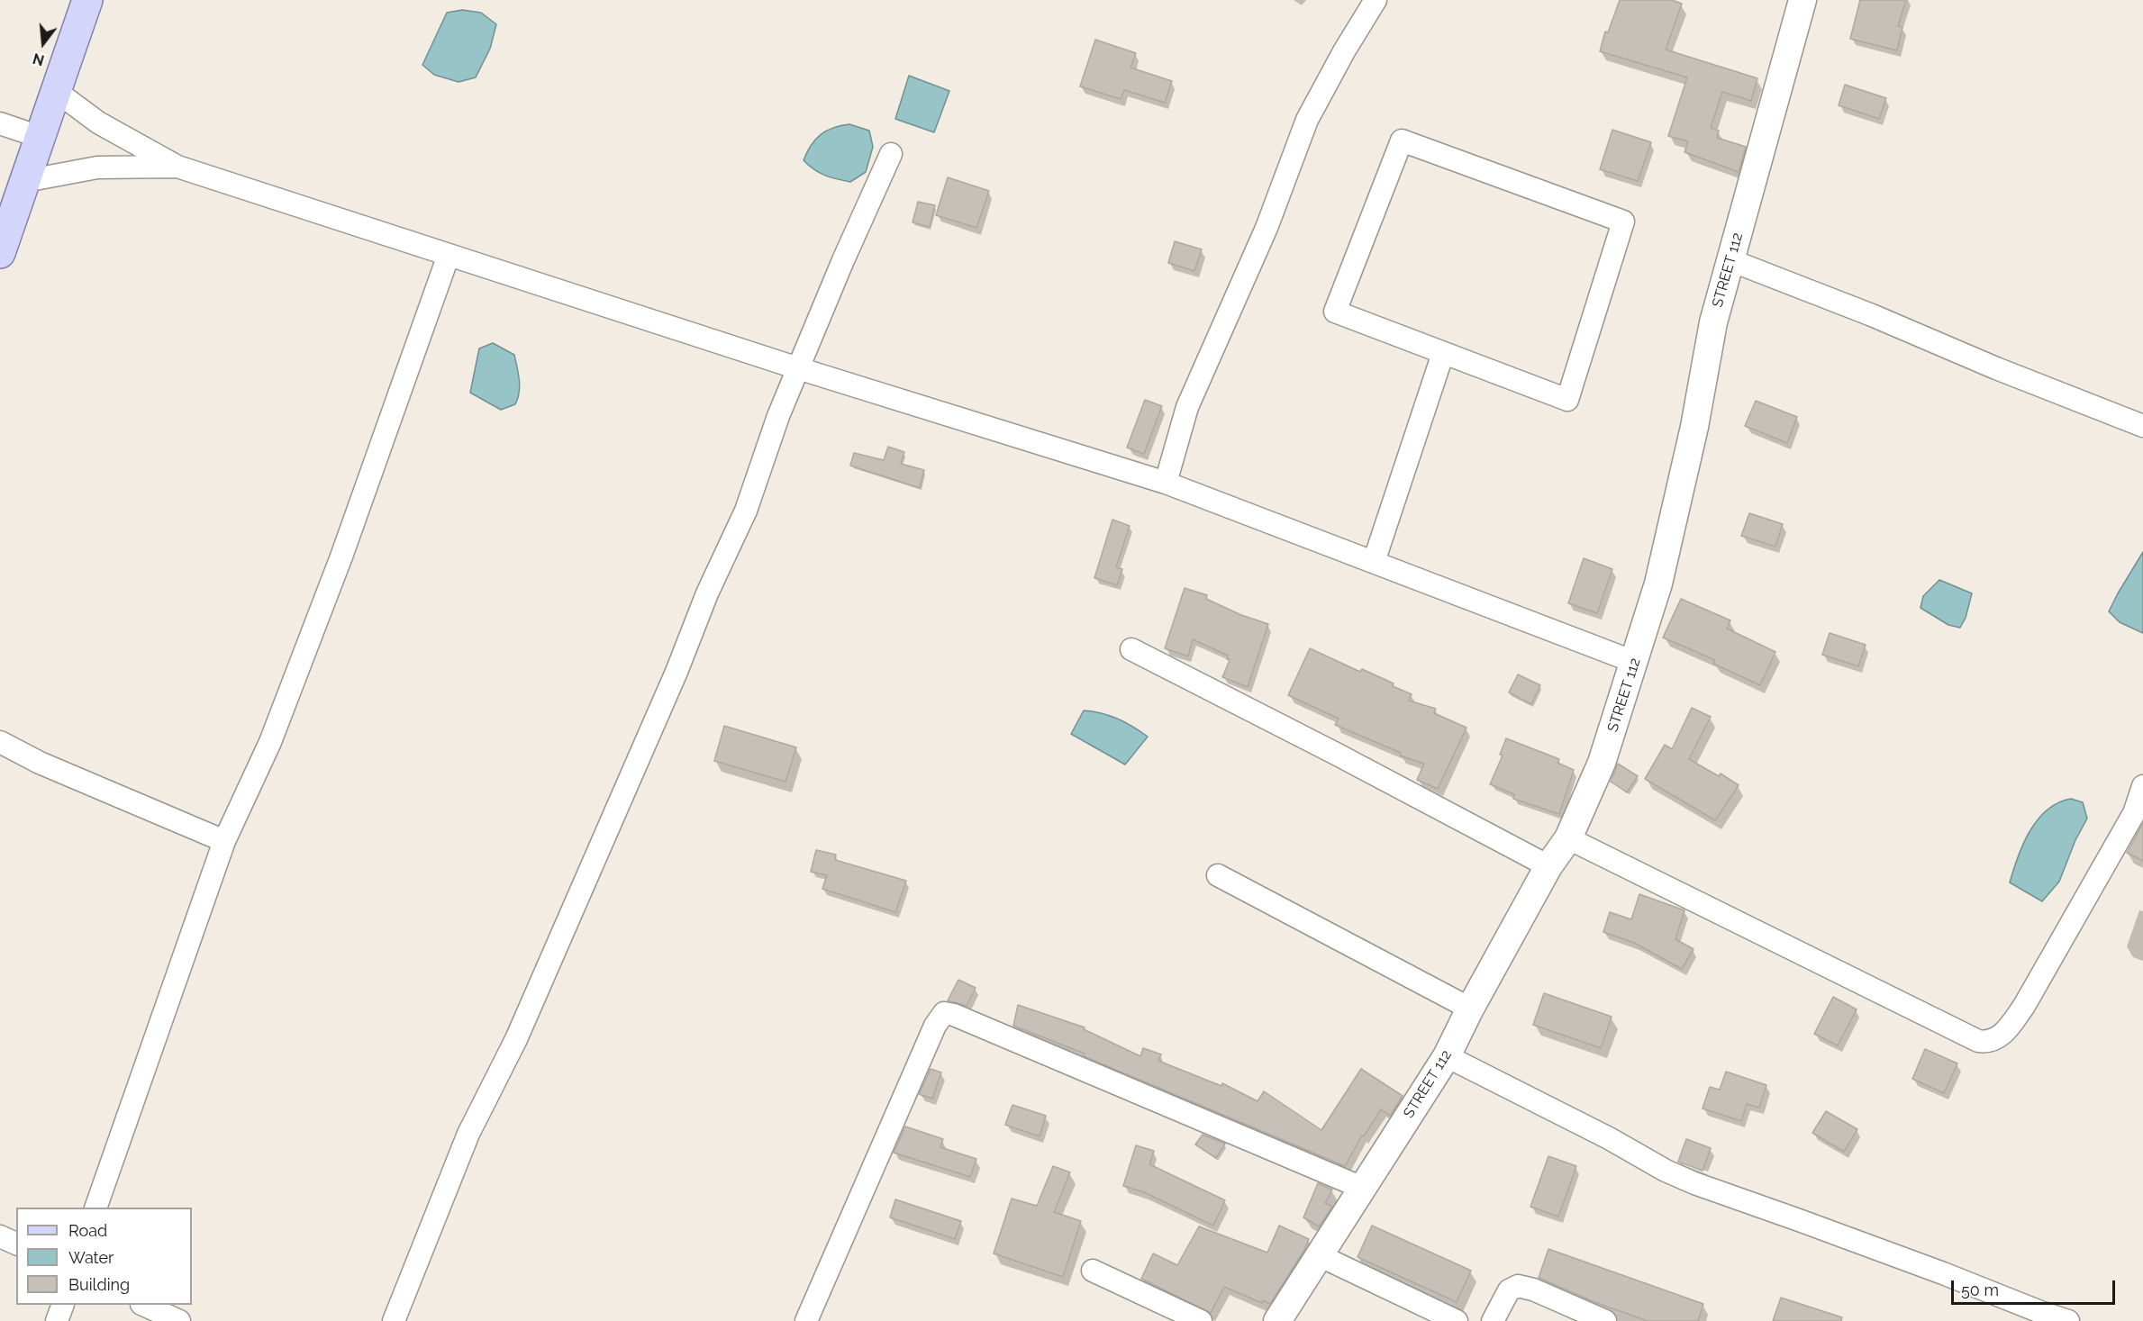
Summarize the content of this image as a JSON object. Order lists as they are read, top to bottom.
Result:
{
  "streets": {
    "street": ["STREET 112"]
  },
  "legend": ["Road", "Water", "Building"],
  "scale_bar": "50 m",
  "north": "bottom"
}
